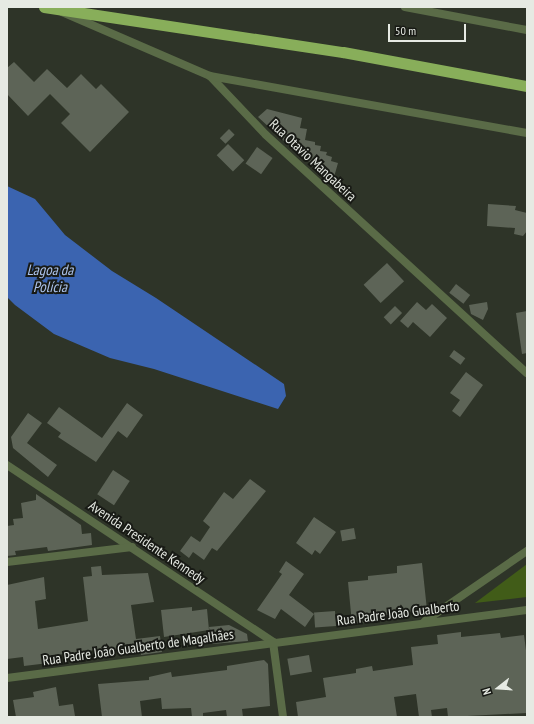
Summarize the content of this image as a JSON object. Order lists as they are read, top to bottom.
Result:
{
  "streets": {
    "street": [
      "Rua Otavio Mangabeira",
      "Avenida Presidente Kennedy",
      "Rua Padre João Gualberto",
      "Rua Padre João Gualberto de Magalhães"
    ]
  },
  "crossings": [
    ["Avenida Presidente Kennedy", "Rua Padre João Gualberto"],
    ["Avenida Presidente Kennedy", "Rua Padre João Gualberto de Magalhães"],
    ["Rua Padre João Gualberto", "Rua Padre João Gualberto de Magalhães"]
  ],
  "water": ["Lagoa da Polícia"],
  "scale_bar": "50 m",
  "north": "left"
}
